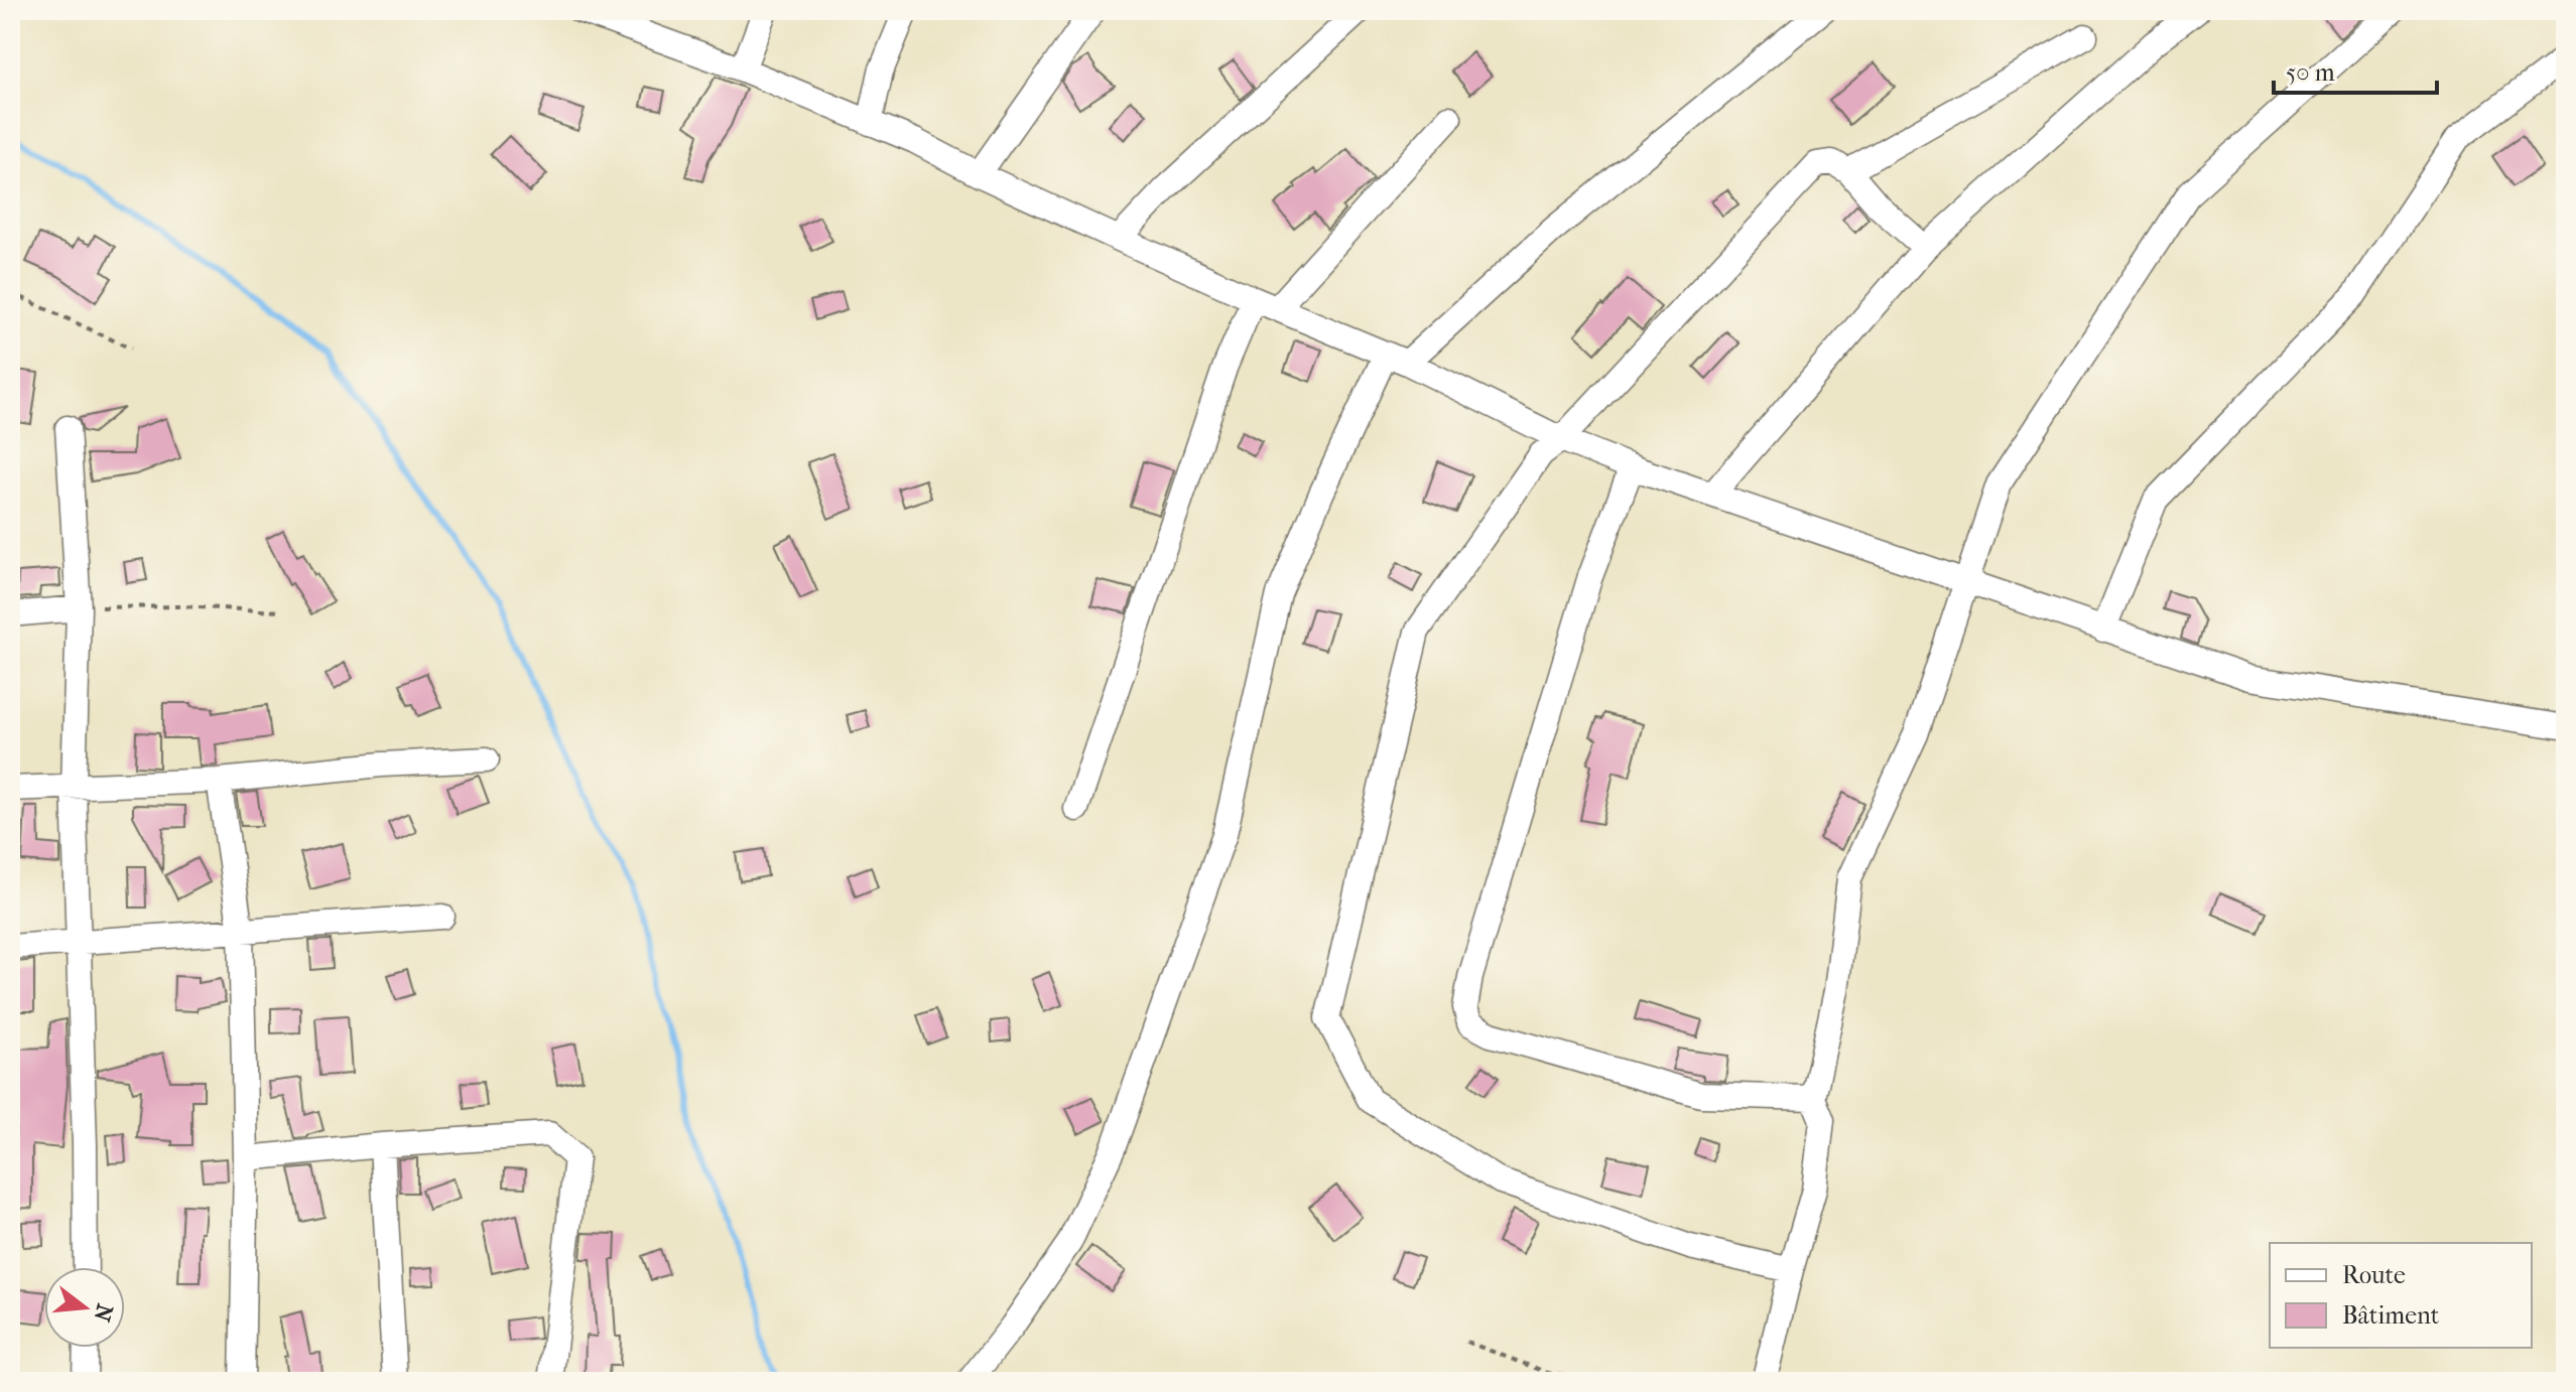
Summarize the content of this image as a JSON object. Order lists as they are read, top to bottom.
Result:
{
  "legend": ["Route", "Bâtiment"],
  "scale_bar": "50 m",
  "north": "right"
}
